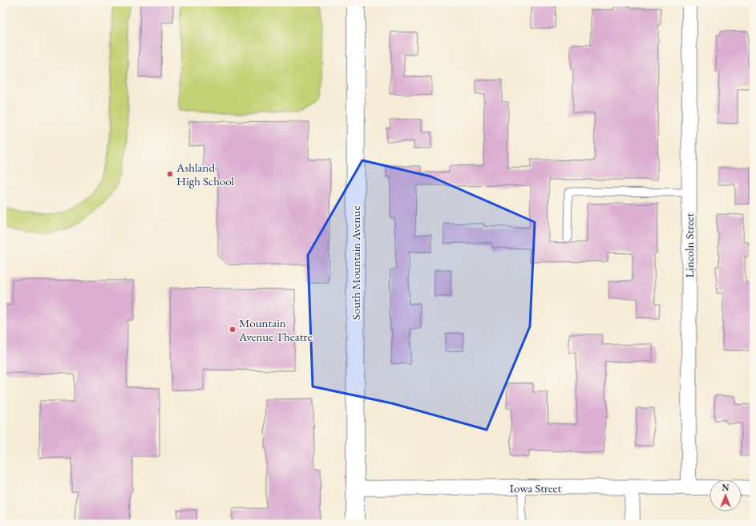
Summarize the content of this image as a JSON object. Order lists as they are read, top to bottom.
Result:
{
  "streets": {
    "street": ["Lincoln Street", "South Mountain Avenue", "Iowa Street"]
  },
  "crossings": [
    ["Lincoln Street", "Iowa Street"],
    ["South Mountain Avenue", "Iowa Street"]
  ],
  "places": ["Ashland High School", "Mountain Avenue Theatre"],
  "north": "top"
}
